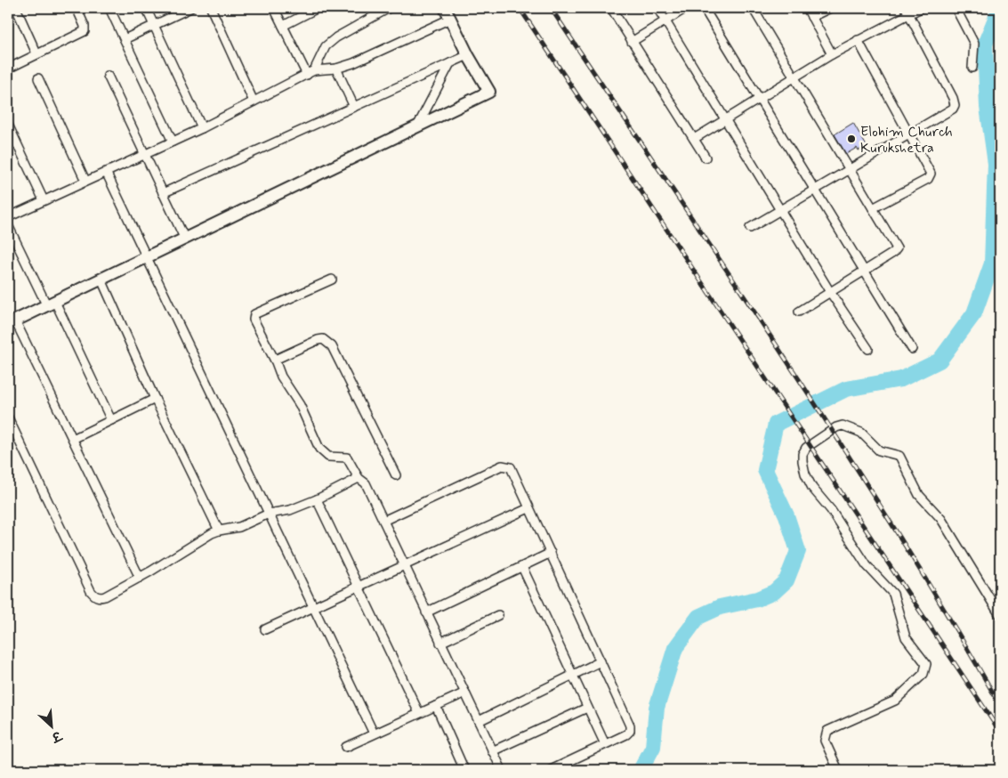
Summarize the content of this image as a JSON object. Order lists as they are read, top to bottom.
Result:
{
  "places": ["Elohim Church Kurukshetra"],
  "north": "bottom right"
}
